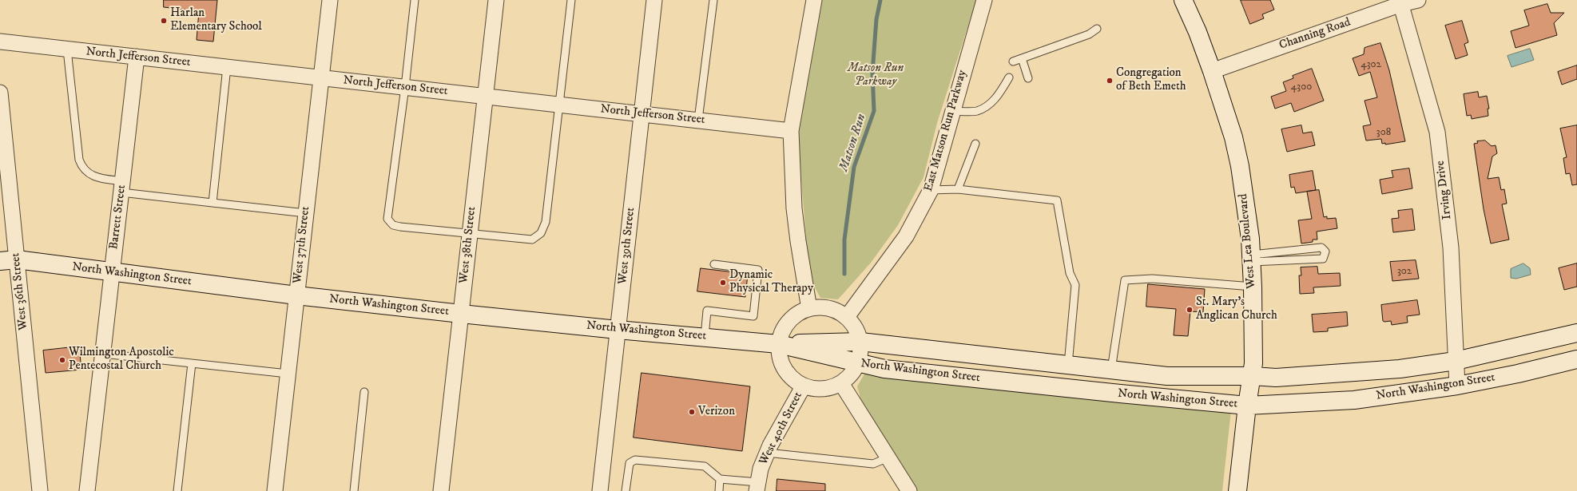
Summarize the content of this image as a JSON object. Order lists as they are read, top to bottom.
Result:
{
  "streets": {
    "main road": ["West Lea Boulevard", "North Washington Street"],
    "street": [
      "Channing Road",
      "North Jefferson Street",
      "East Matson Run Parkway",
      "Irving Drive",
      "Barrett Street",
      "West 37th Street",
      "West 38th Street",
      "West 39th Street",
      "West 36th Street",
      "West 40th Street"
    ]
  },
  "crossings": [
    ["Channing Road", "Irving Drive"],
    ["Channing Road", "West Lea Boulevard"],
    ["North Jefferson Street", "Barrett Street"],
    ["North Jefferson Street", "West 37th Street"],
    ["North Jefferson Street", "West 38th Street"],
    ["North Jefferson Street", "West 39th Street"],
    ["Irving Drive", "North Washington Street"],
    ["Barrett Street", "North Washington Street"],
    ["West Lea Boulevard", "North Washington Street"],
    ["West 37th Street", "North Washington Street"],
    ["West 38th Street", "North Washington Street"],
    ["West 39th Street", "North Washington Street"],
    ["North Washington Street", "West 36th Street"]
  ],
  "water": ["Matson Run"],
  "parks": ["Matson Run Parkway"],
  "places": [
    "Harlan Elementary School",
    "Congregation of Beth Emeth",
    "Dynamic Physical Therapy",
    "St. Mary’s Anglican Church",
    "Wilmington Apostolic Pentecostal Church",
    "Verizon"
  ],
  "house_numbers": [
    "4302",
    "4300",
    "308",
    "302"
  ]
}
